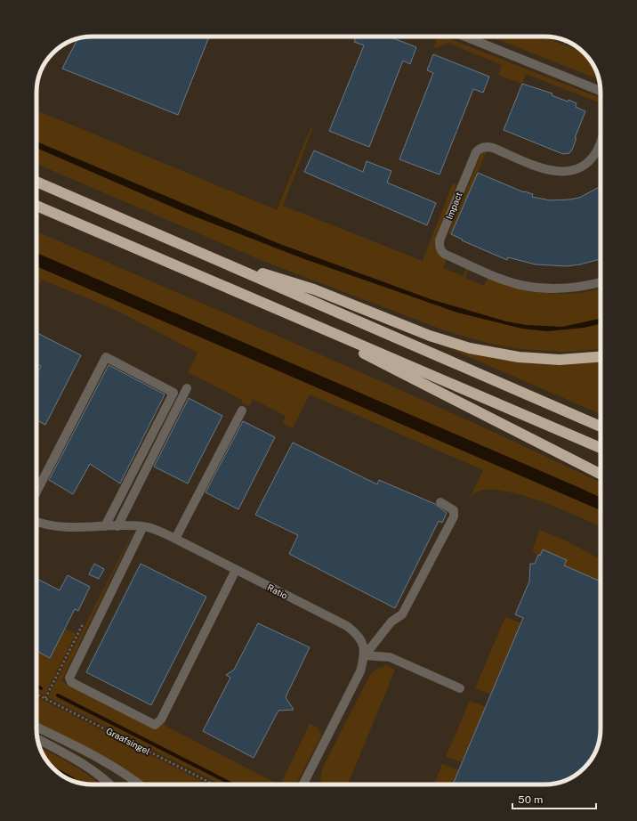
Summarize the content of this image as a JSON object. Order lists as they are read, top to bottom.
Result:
{
  "streets": {
    "street": ["Impact", "Ratio"],
    "path": ["Graafsingel"]
  },
  "scale_bar": "50 m"
}
